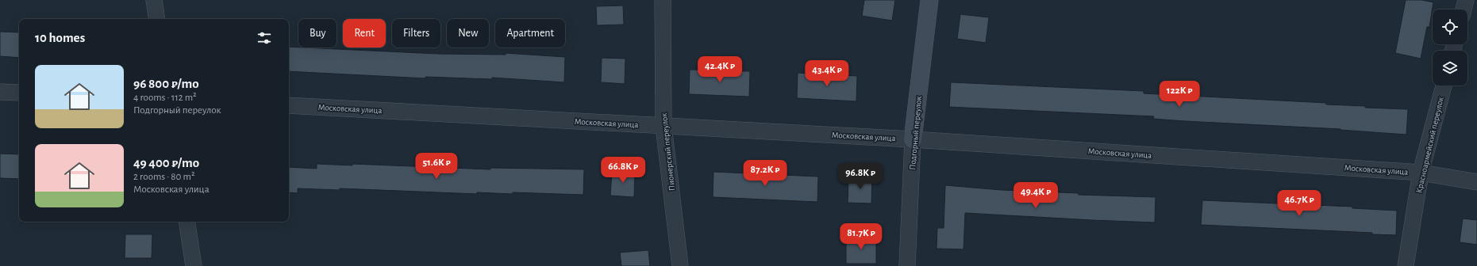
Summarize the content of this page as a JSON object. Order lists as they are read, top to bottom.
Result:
{
  "streets": {
    "main road": ["Подгорный переулок"],
    "street": ["Московская улица", "Красноармейский переулок", "Пионерский переулок"]
  },
  "crossings": [
    ["Московская улица", "Подгорный переулок"],
    ["Московская улица", "Красноармейский переулок"],
    ["Московская улица", "Пионерский переулок"]
  ],
  "page": {
    "chip": [
      "Buy",
      "Rent",
      "Filters",
      "New",
      "Apartment"
    ],
    "heading": "10 homes",
    "price": [
      "42.4K ₽",
      "43.4K ₽",
      "122K ₽",
      "51.6K ₽",
      "66.8K ₽",
      "87.2K ₽",
      "96.8K ₽",
      "49.4K ₽",
      "46.7K ₽",
      "81.7K ₽"
    ],
    "list": [
      {
        "name": "96 800 ₽/mo",
        "note": "4 rooms · 112 m² · Подгорный переулок"
      },
      {
        "name": "49 400 ₽/mo",
        "note": "2 rooms · 80 m² · Московская улица"
      }
    ]
  }
}
